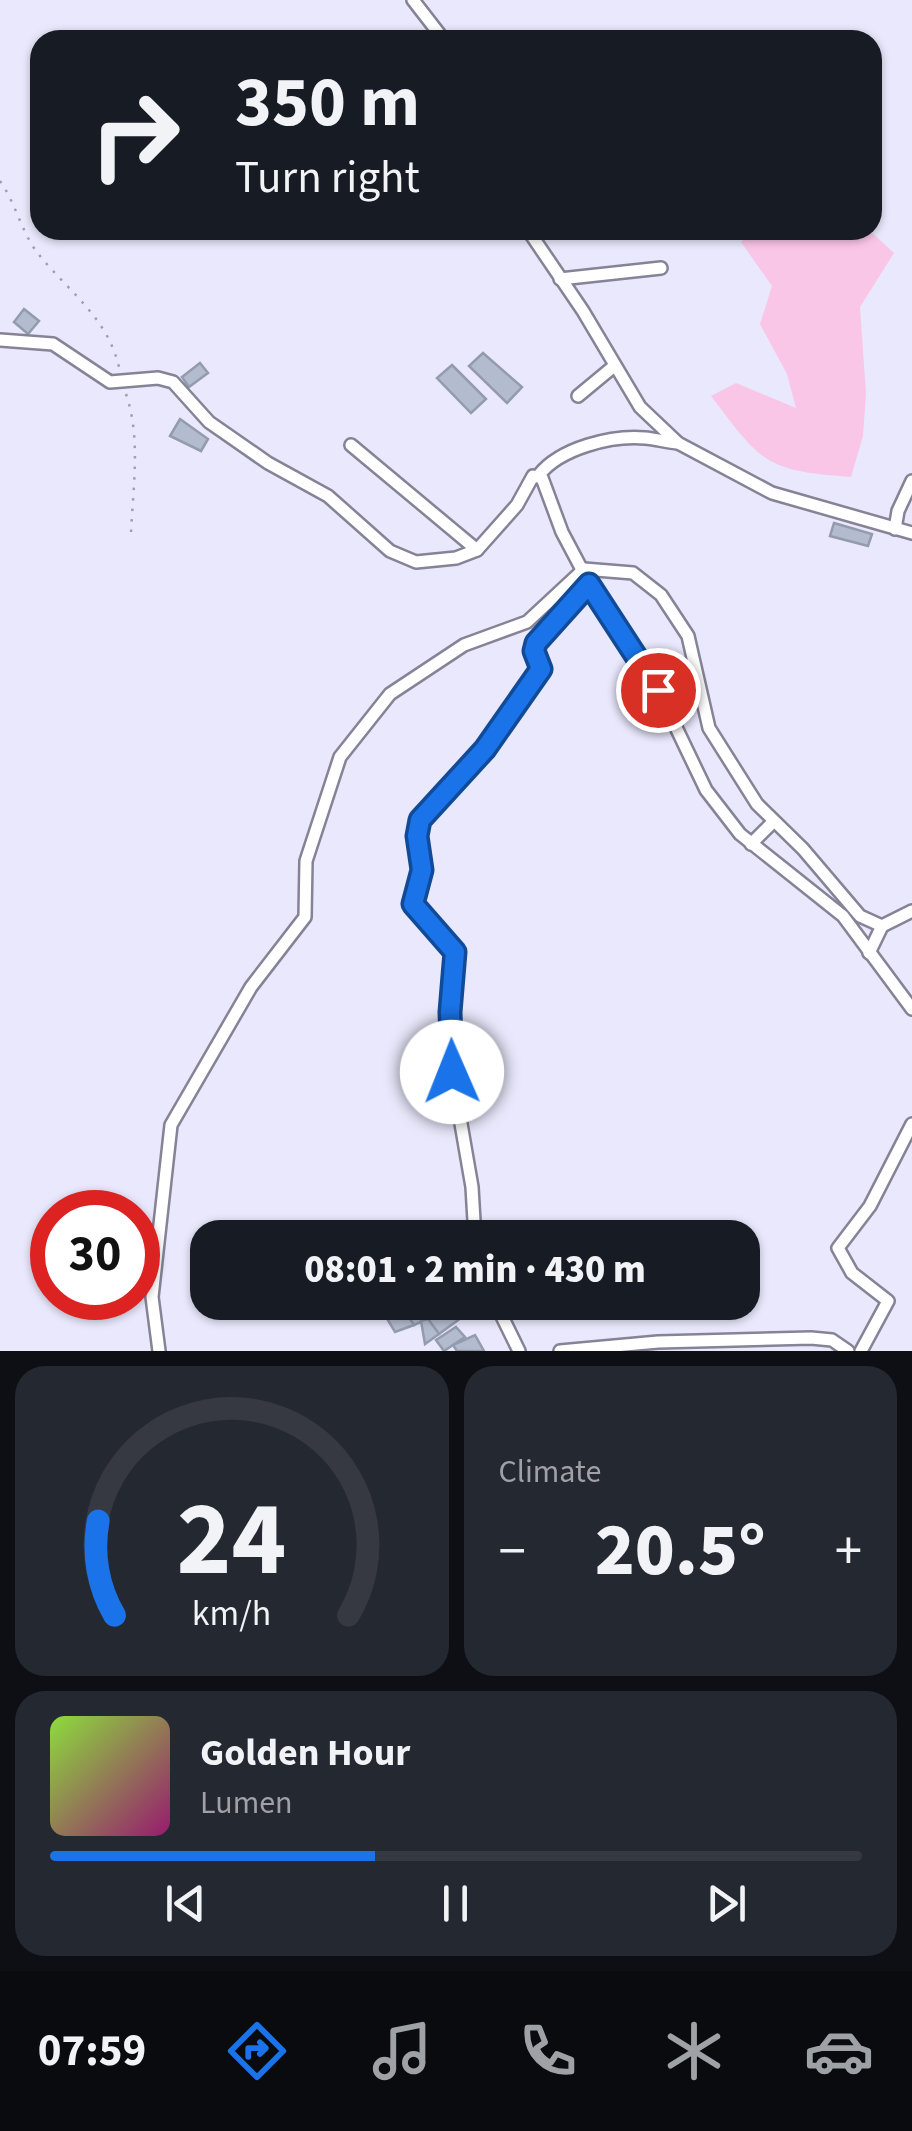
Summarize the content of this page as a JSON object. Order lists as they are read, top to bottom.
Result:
{
  "page": {
    "turn": ["350 m", "Turn right"],
    "limit": "30",
    "trip": "08:01 · 2 min · 430 m",
    "tile": "Climate",
    "heat": ["−", "20.5°", "+"],
    "song": ["Golden Hour", "Lumen"],
    "tabs": "07:59",
    "gauge": ["24", "km/h"]
  }
}
